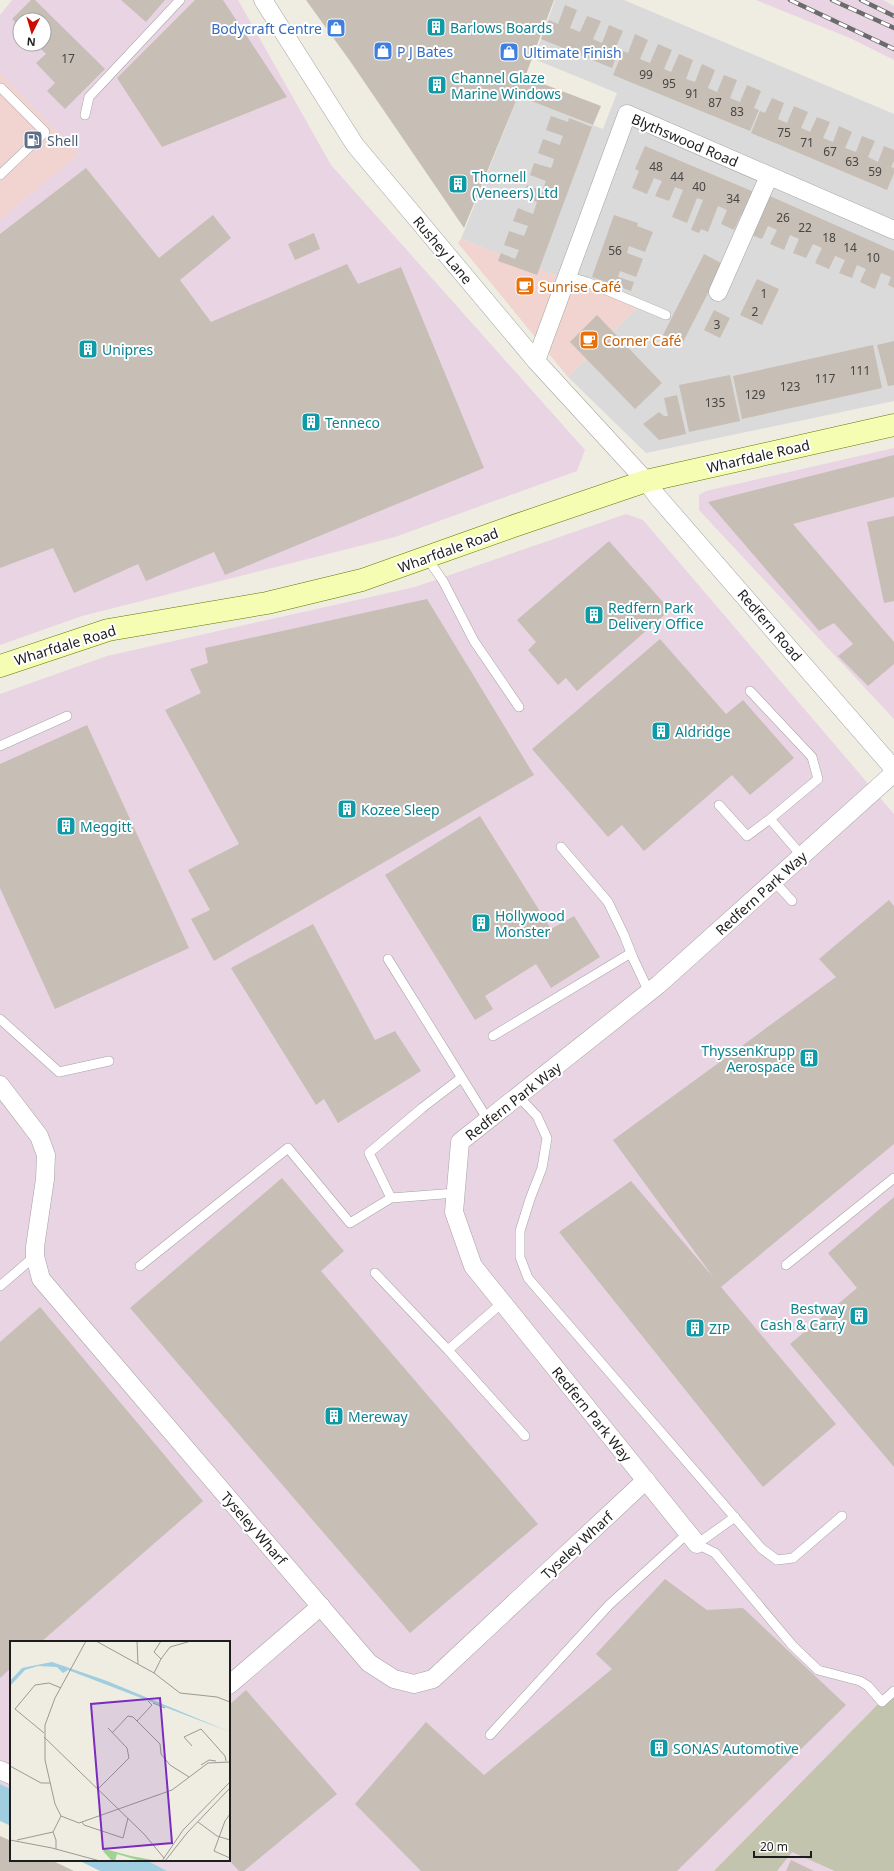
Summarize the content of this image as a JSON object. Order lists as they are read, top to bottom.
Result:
{
  "streets": {
    "main road": ["Wharfdale Road"],
    "street": [
      "Blythswood Road",
      "Rushey Lane",
      "Redfern Road",
      "Redfern Park Way",
      "Tyseley Wharf"
    ]
  },
  "crossings": [
    ["Blythswood Road", "Rushey Lane"],
    ["Rushey Lane", "Wharfdale Road"],
    ["Rushey Lane", "Redfern Road"],
    ["Wharfdale Road", "Redfern Road"],
    ["Redfern Park Way", "Tyseley Wharf"]
  ],
  "places": {
    "building": [
      "Barlows Boards",
      "Channel Glaze Marine Windows",
      "Thornell (Veneers) Ltd",
      "Unipres",
      "Tenneco",
      "Redfern Park Delivery Office",
      "Aldridge",
      "Kozee Sleep",
      "Meggitt",
      "Hollywood Monster",
      "ThyssenKrupp Aerospace",
      "Bestway Cash & Carry",
      "ZIP",
      "Mereway",
      "SONAS Automotive"
    ],
    "shop": ["Bodycraft Centre", "P J Bates", "Ultimate Finish"],
    "fuel station": ["Shell"],
    "cafe": ["Sunrise Café", "Corner Café"]
  },
  "house_numbers": [
    "17",
    "99",
    "95",
    "91",
    "87",
    "83",
    "75",
    "71",
    "67",
    "63",
    "48",
    "59",
    "44",
    "40",
    "34",
    "26",
    "22",
    "18",
    "14",
    "56",
    "10",
    "1",
    "2",
    "3",
    "111",
    "117",
    "123",
    "129",
    "135"
  ],
  "scale_bar": "20 m",
  "north": "bottom"
}
